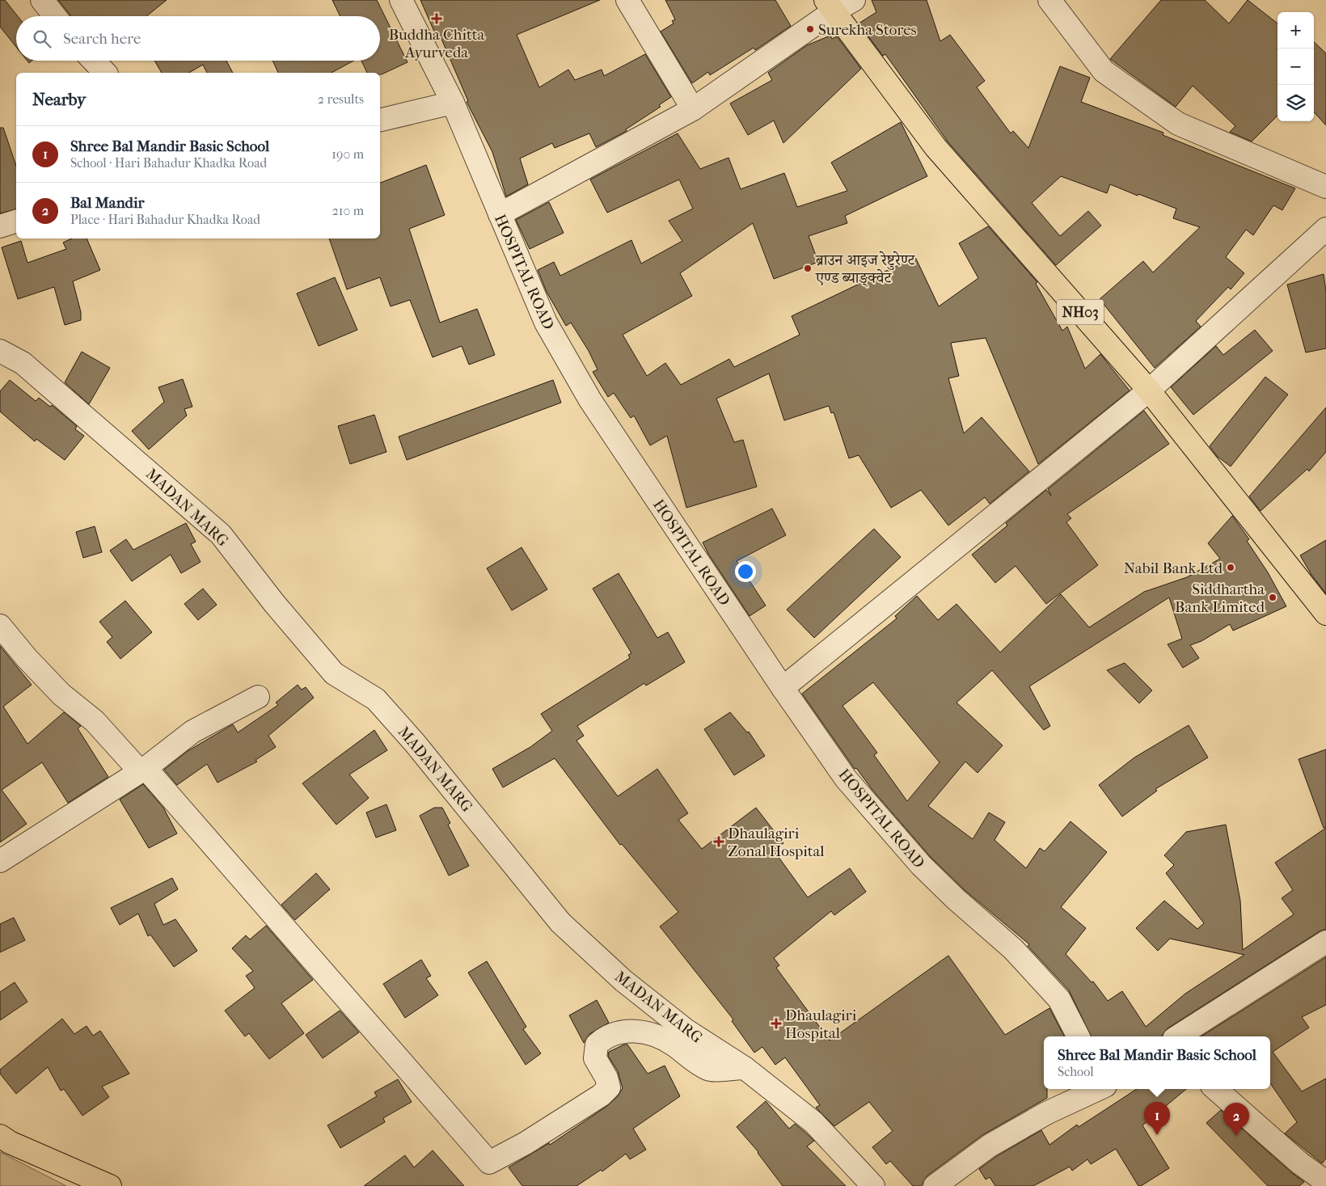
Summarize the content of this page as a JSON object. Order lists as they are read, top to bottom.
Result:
{
  "streets": {
    "main road": ["NH03"],
    "street": ["HOSPITAL ROAD", "MADAN MARG"]
  },
  "places": {
    "health": ["Buddha Chitta Ayurveda", "Dhaulagiri Zonal Hospital", "Dhaulagiri Hospital"],
    "other": [
      "Surekha Stores",
      "ब्राउन आइज रेष्टुरेण्ट एण्ड ब्याङ्क्वेट",
      "Nabil Bank Ltd",
      "Siddhartha Bank Limited"
    ]
  },
  "page": {
    "map_buttons": ["+", "−"],
    "search": "Search here",
    "heading": ["Nearby", "2 results"],
    "list": [
      {
        "mark": "1",
        "name": "Shree Bal Mandir Basic School",
        "note": "School · Hari Bahadur Khadka Road",
        "value": "190 m"
      },
      {
        "mark": "2",
        "name": "Bal Mandir",
        "note": "Place · Hari Bahadur Khadka Road",
        "value": "210 m"
      }
    ],
    "popup": ["Shree Bal Mandir Basic School", "School"],
    "pins": ["1", "2"]
  }
}
